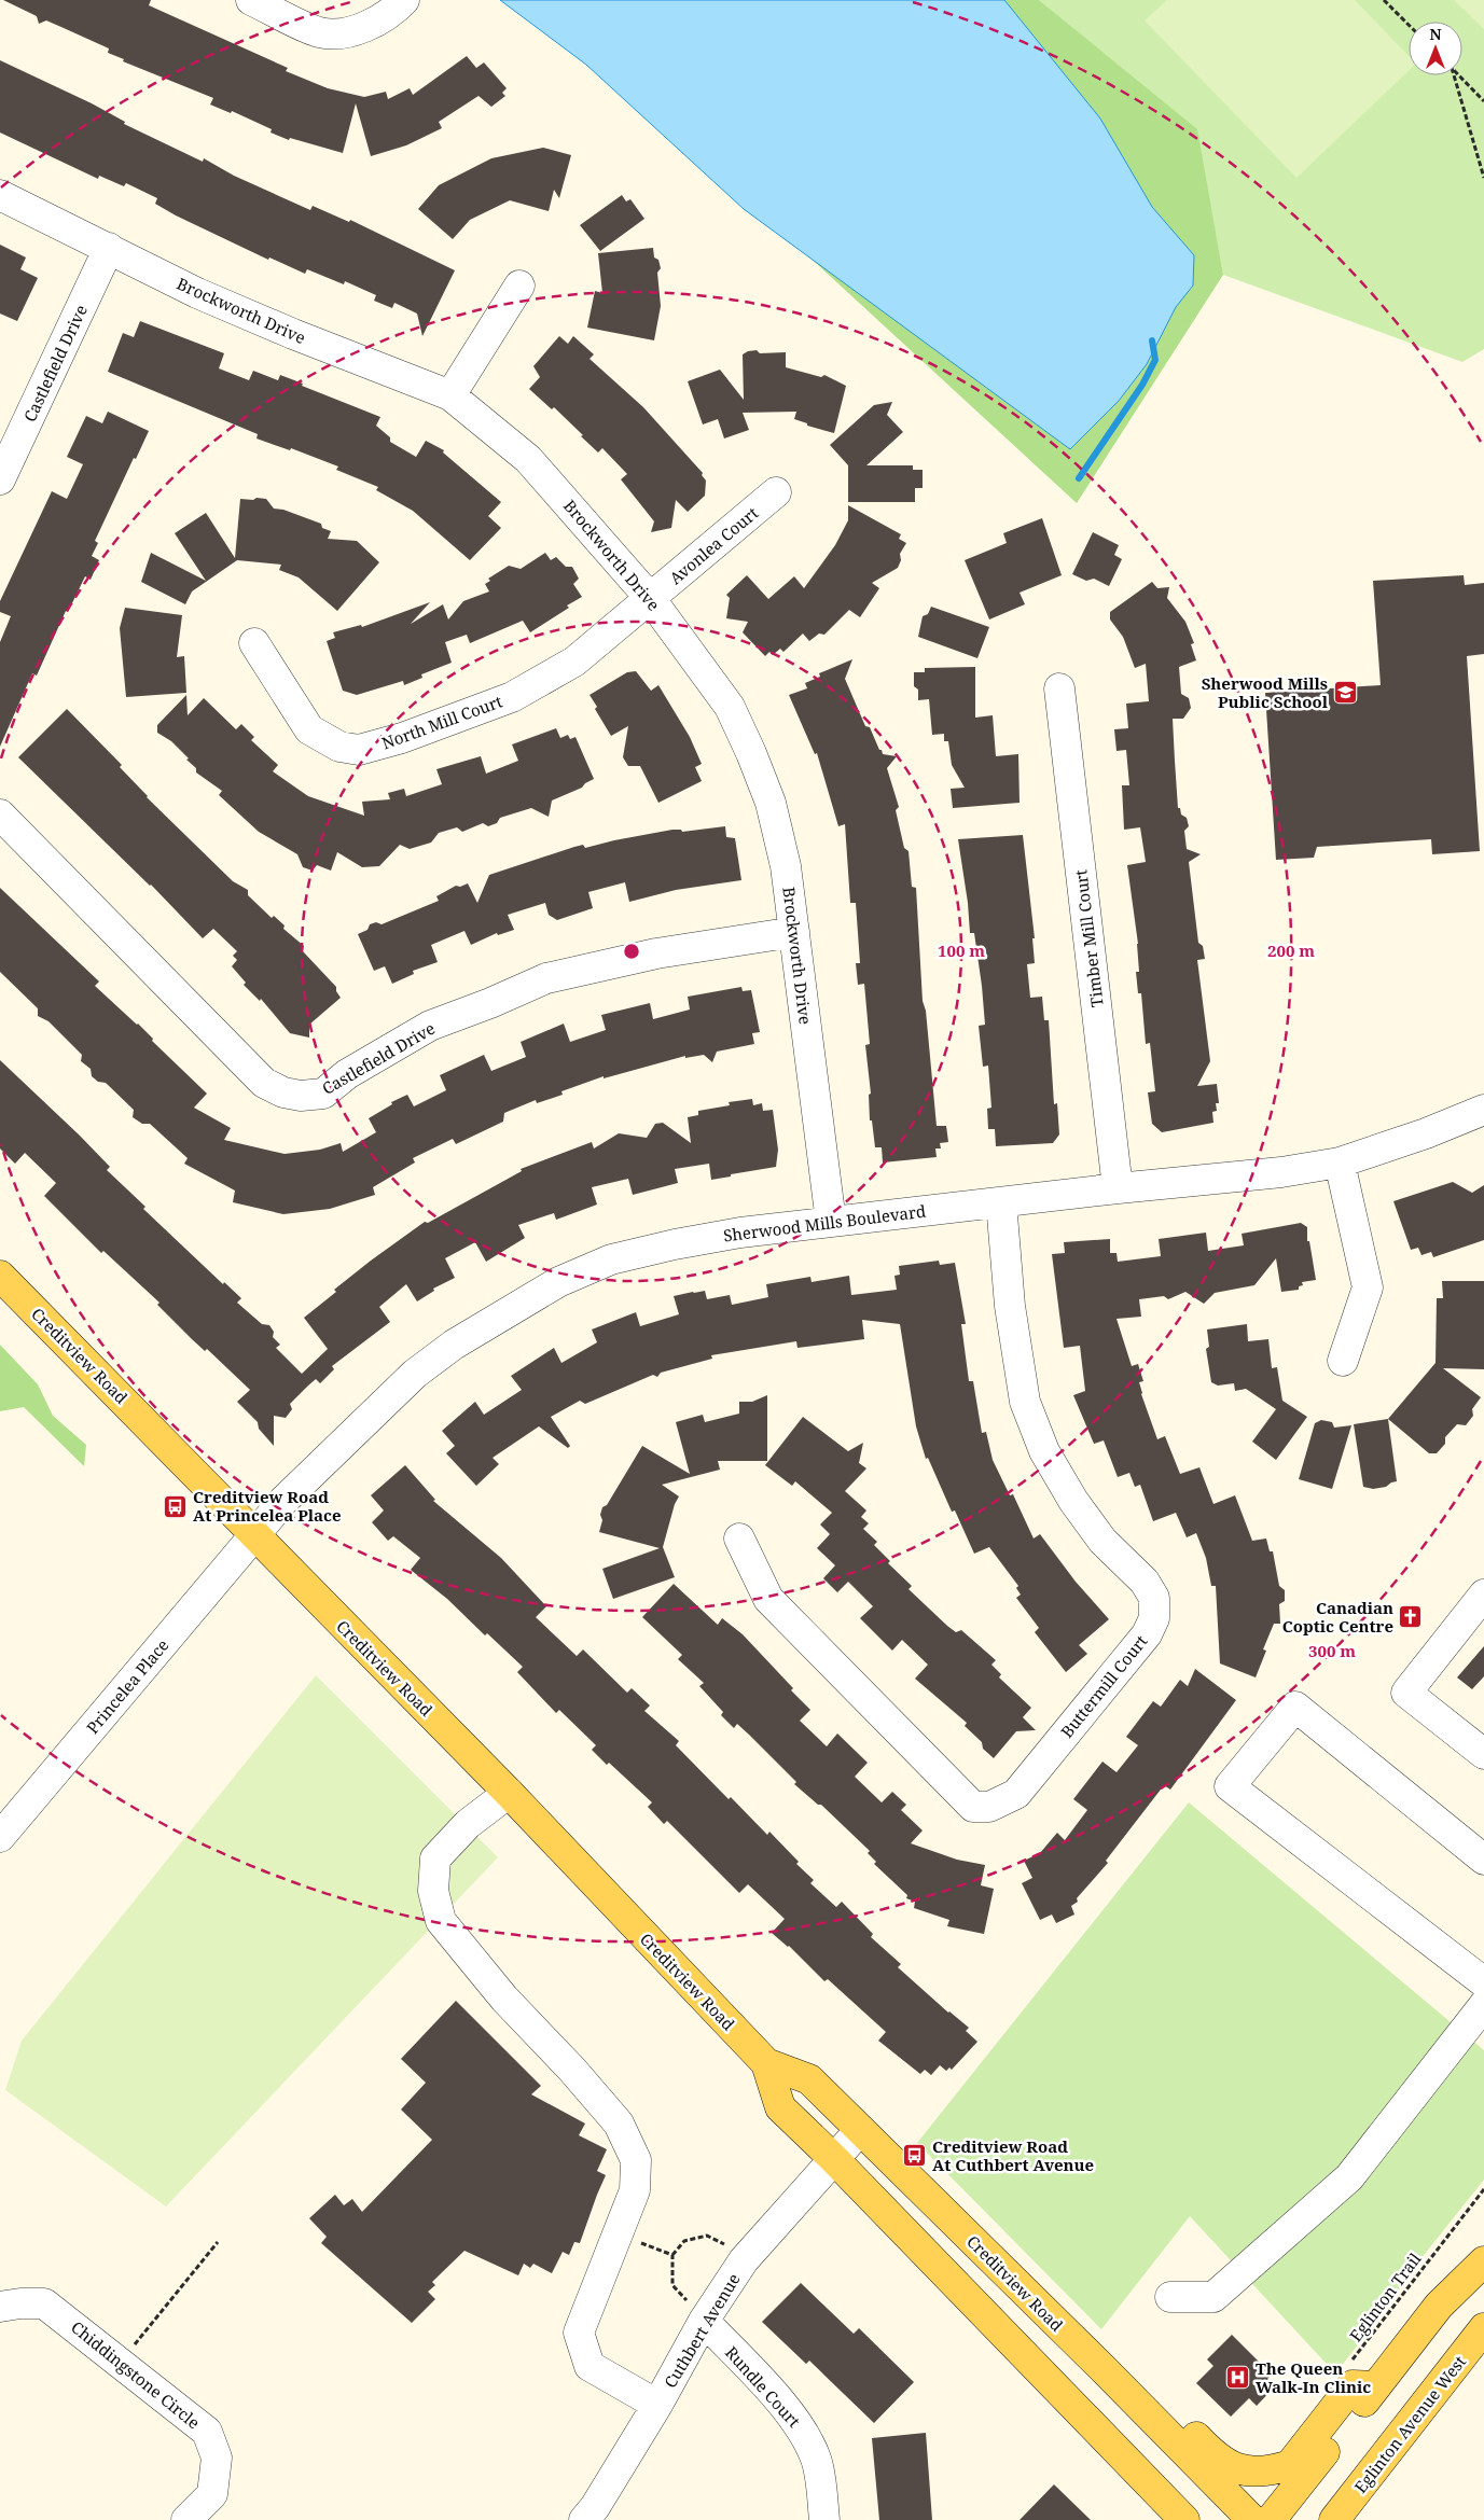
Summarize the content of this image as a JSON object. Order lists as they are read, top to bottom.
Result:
{
  "streets": {
    "main road": ["Creditview Road", "Eglinton Avenue West"],
    "street": [
      "Brockworth Drive",
      "Castlefield Drive",
      "Avonlea Court",
      "North Mill Court",
      "Timber Mill Court",
      "Sherwood Mills Boulevard",
      "Princelea Place",
      "Buttermill Court",
      "Cuthbert Avenue",
      "Chiddingstone Circle",
      "Rundle Court"
    ],
    "path": ["Eglinton Trail"]
  },
  "crossings": [
    ["Brockworth Drive", "Castlefield Drive"],
    ["Brockworth Drive", "Avonlea Court"],
    ["Brockworth Drive", "North Mill Court"],
    ["Brockworth Drive", "Sherwood Mills Boulevard"],
    ["Avonlea Court", "North Mill Court"],
    ["Timber Mill Court", "Sherwood Mills Boulevard"],
    ["Sherwood Mills Boulevard", "Creditview Road"],
    ["Sherwood Mills Boulevard", "Princelea Place"],
    ["Sherwood Mills Boulevard", "Buttermill Court"],
    ["Creditview Road", "Princelea Place"],
    ["Creditview Road", "Cuthbert Avenue"],
    ["Cuthbert Avenue", "Rundle Court"]
  ],
  "places": {
    "school or university": ["Sherwood Mills Public School"],
    "bus stop": ["Creditview Road At Princelea Place", "Creditview Road At Cuthbert Avenue"],
    "church": ["Canadian Coptic Centre"],
    "hospital": ["The Queen Walk-In Clinic"]
  },
  "north": "top",
  "rings": ["100 m", "200 m", "300 m"]
}
